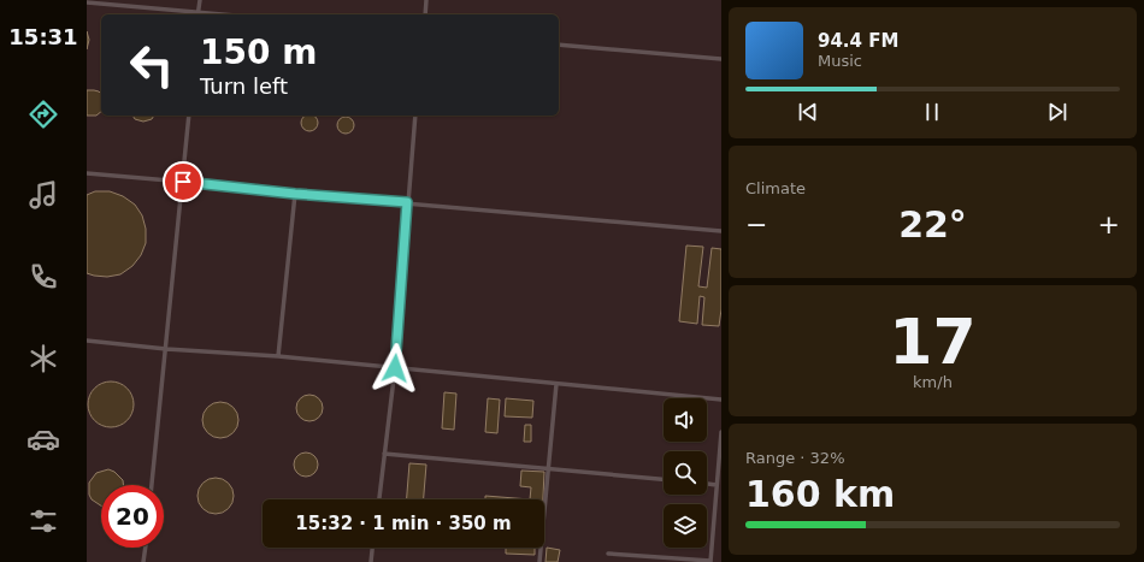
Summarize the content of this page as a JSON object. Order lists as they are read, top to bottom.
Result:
{
  "page": {
    "tabs": "15:31",
    "turn": ["150 m", "Turn left"],
    "song": ["94.4 FM", "Music"],
    "tile": [
      "Climate",
      ["17", "km/h"],
      ["Range · 32%", "160 km"]
    ],
    "heat": ["−", "22°", "+"],
    "limit": "20",
    "trip": "15:32 · 1 min · 350 m"
  }
}
